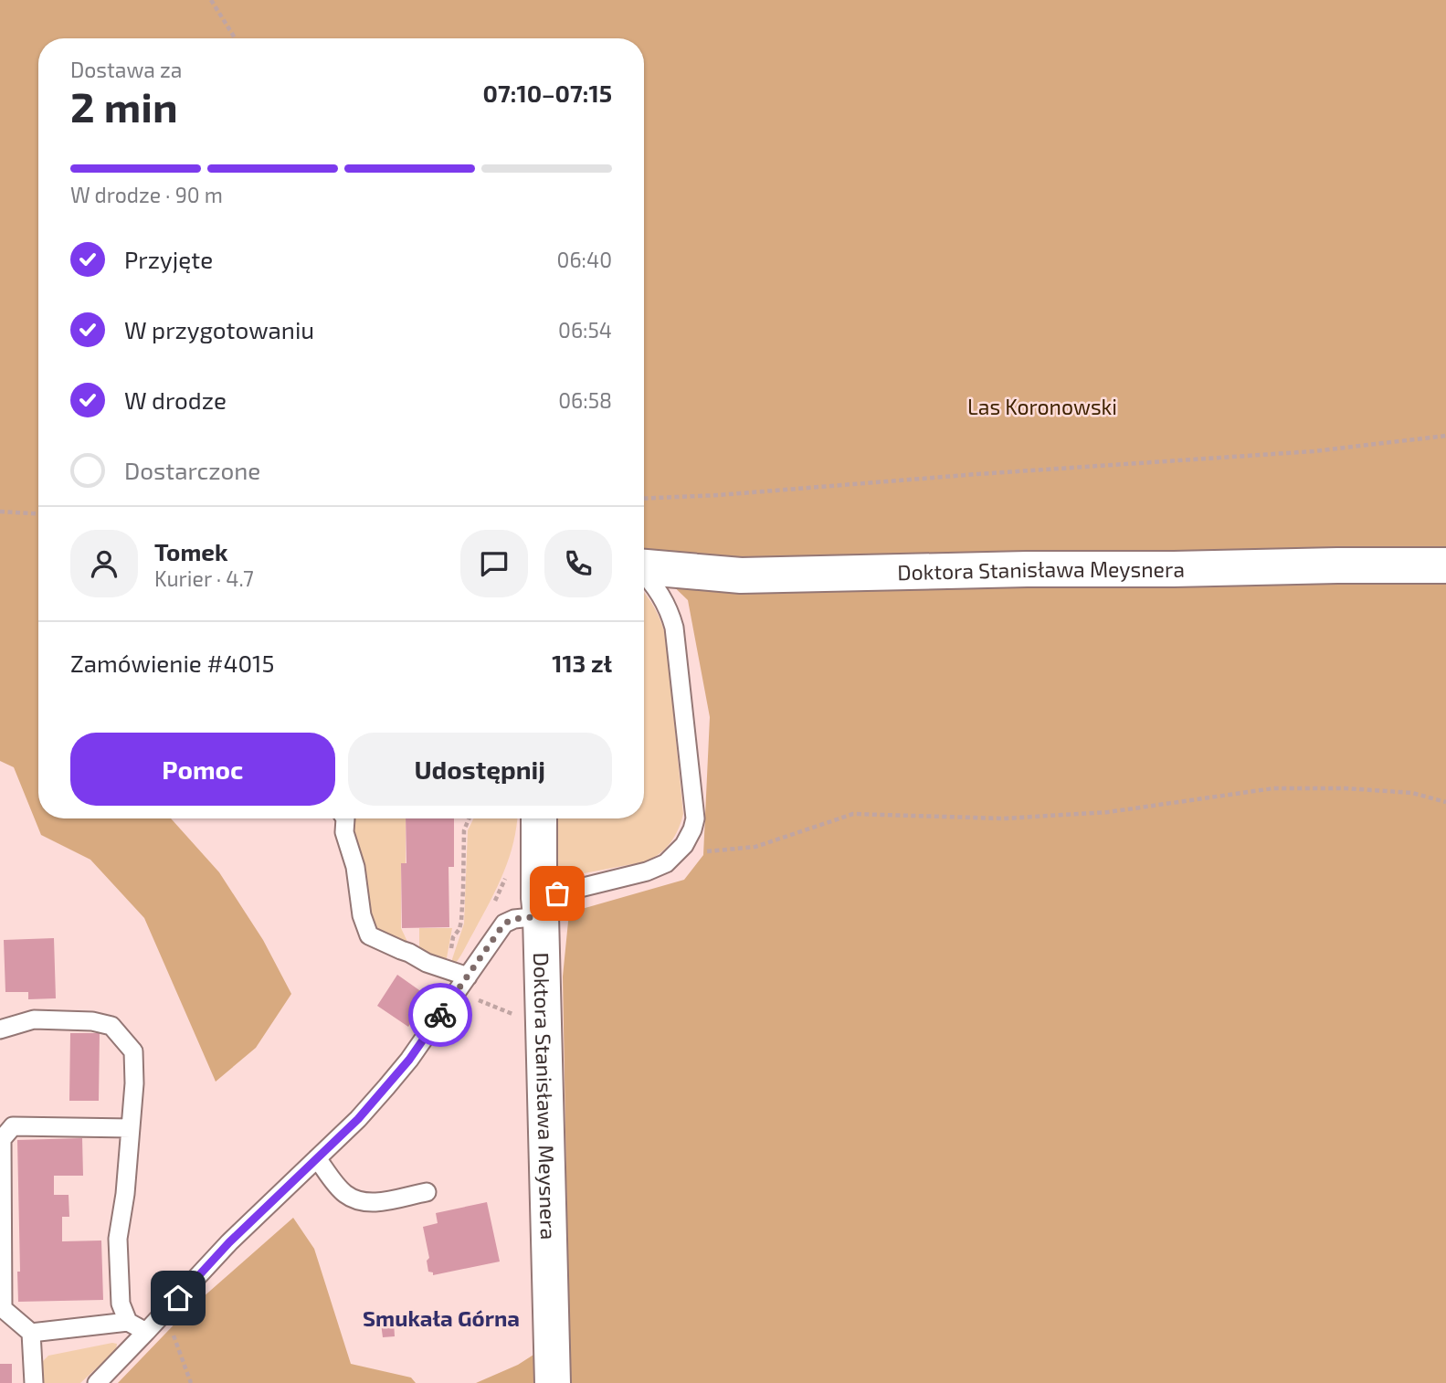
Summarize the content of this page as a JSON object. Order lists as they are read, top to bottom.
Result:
{
  "streets": {
    "street": ["Doktora Stanisława Meysnera"]
  },
  "districts": ["Smukała Górna"],
  "parks": ["Las Koronowski"],
  "page": {
    "heading": ["2 min", "Dostawa za", "07:10–07:15"],
    "panel": [
      "Tomek",
      "Kurier · 4.7",
      "Zamówienie #4015",
      "113 zł"
    ],
    "bar": "W drodze · 90 m",
    "list": [
      ["Przyjęte", "06:40"],
      ["W przygotowaniu", "06:54"],
      ["W drodze", "06:58"],
      "Dostarczone"
    ],
    "buttons": ["Pomoc", "Udostępnij"]
  }
}
